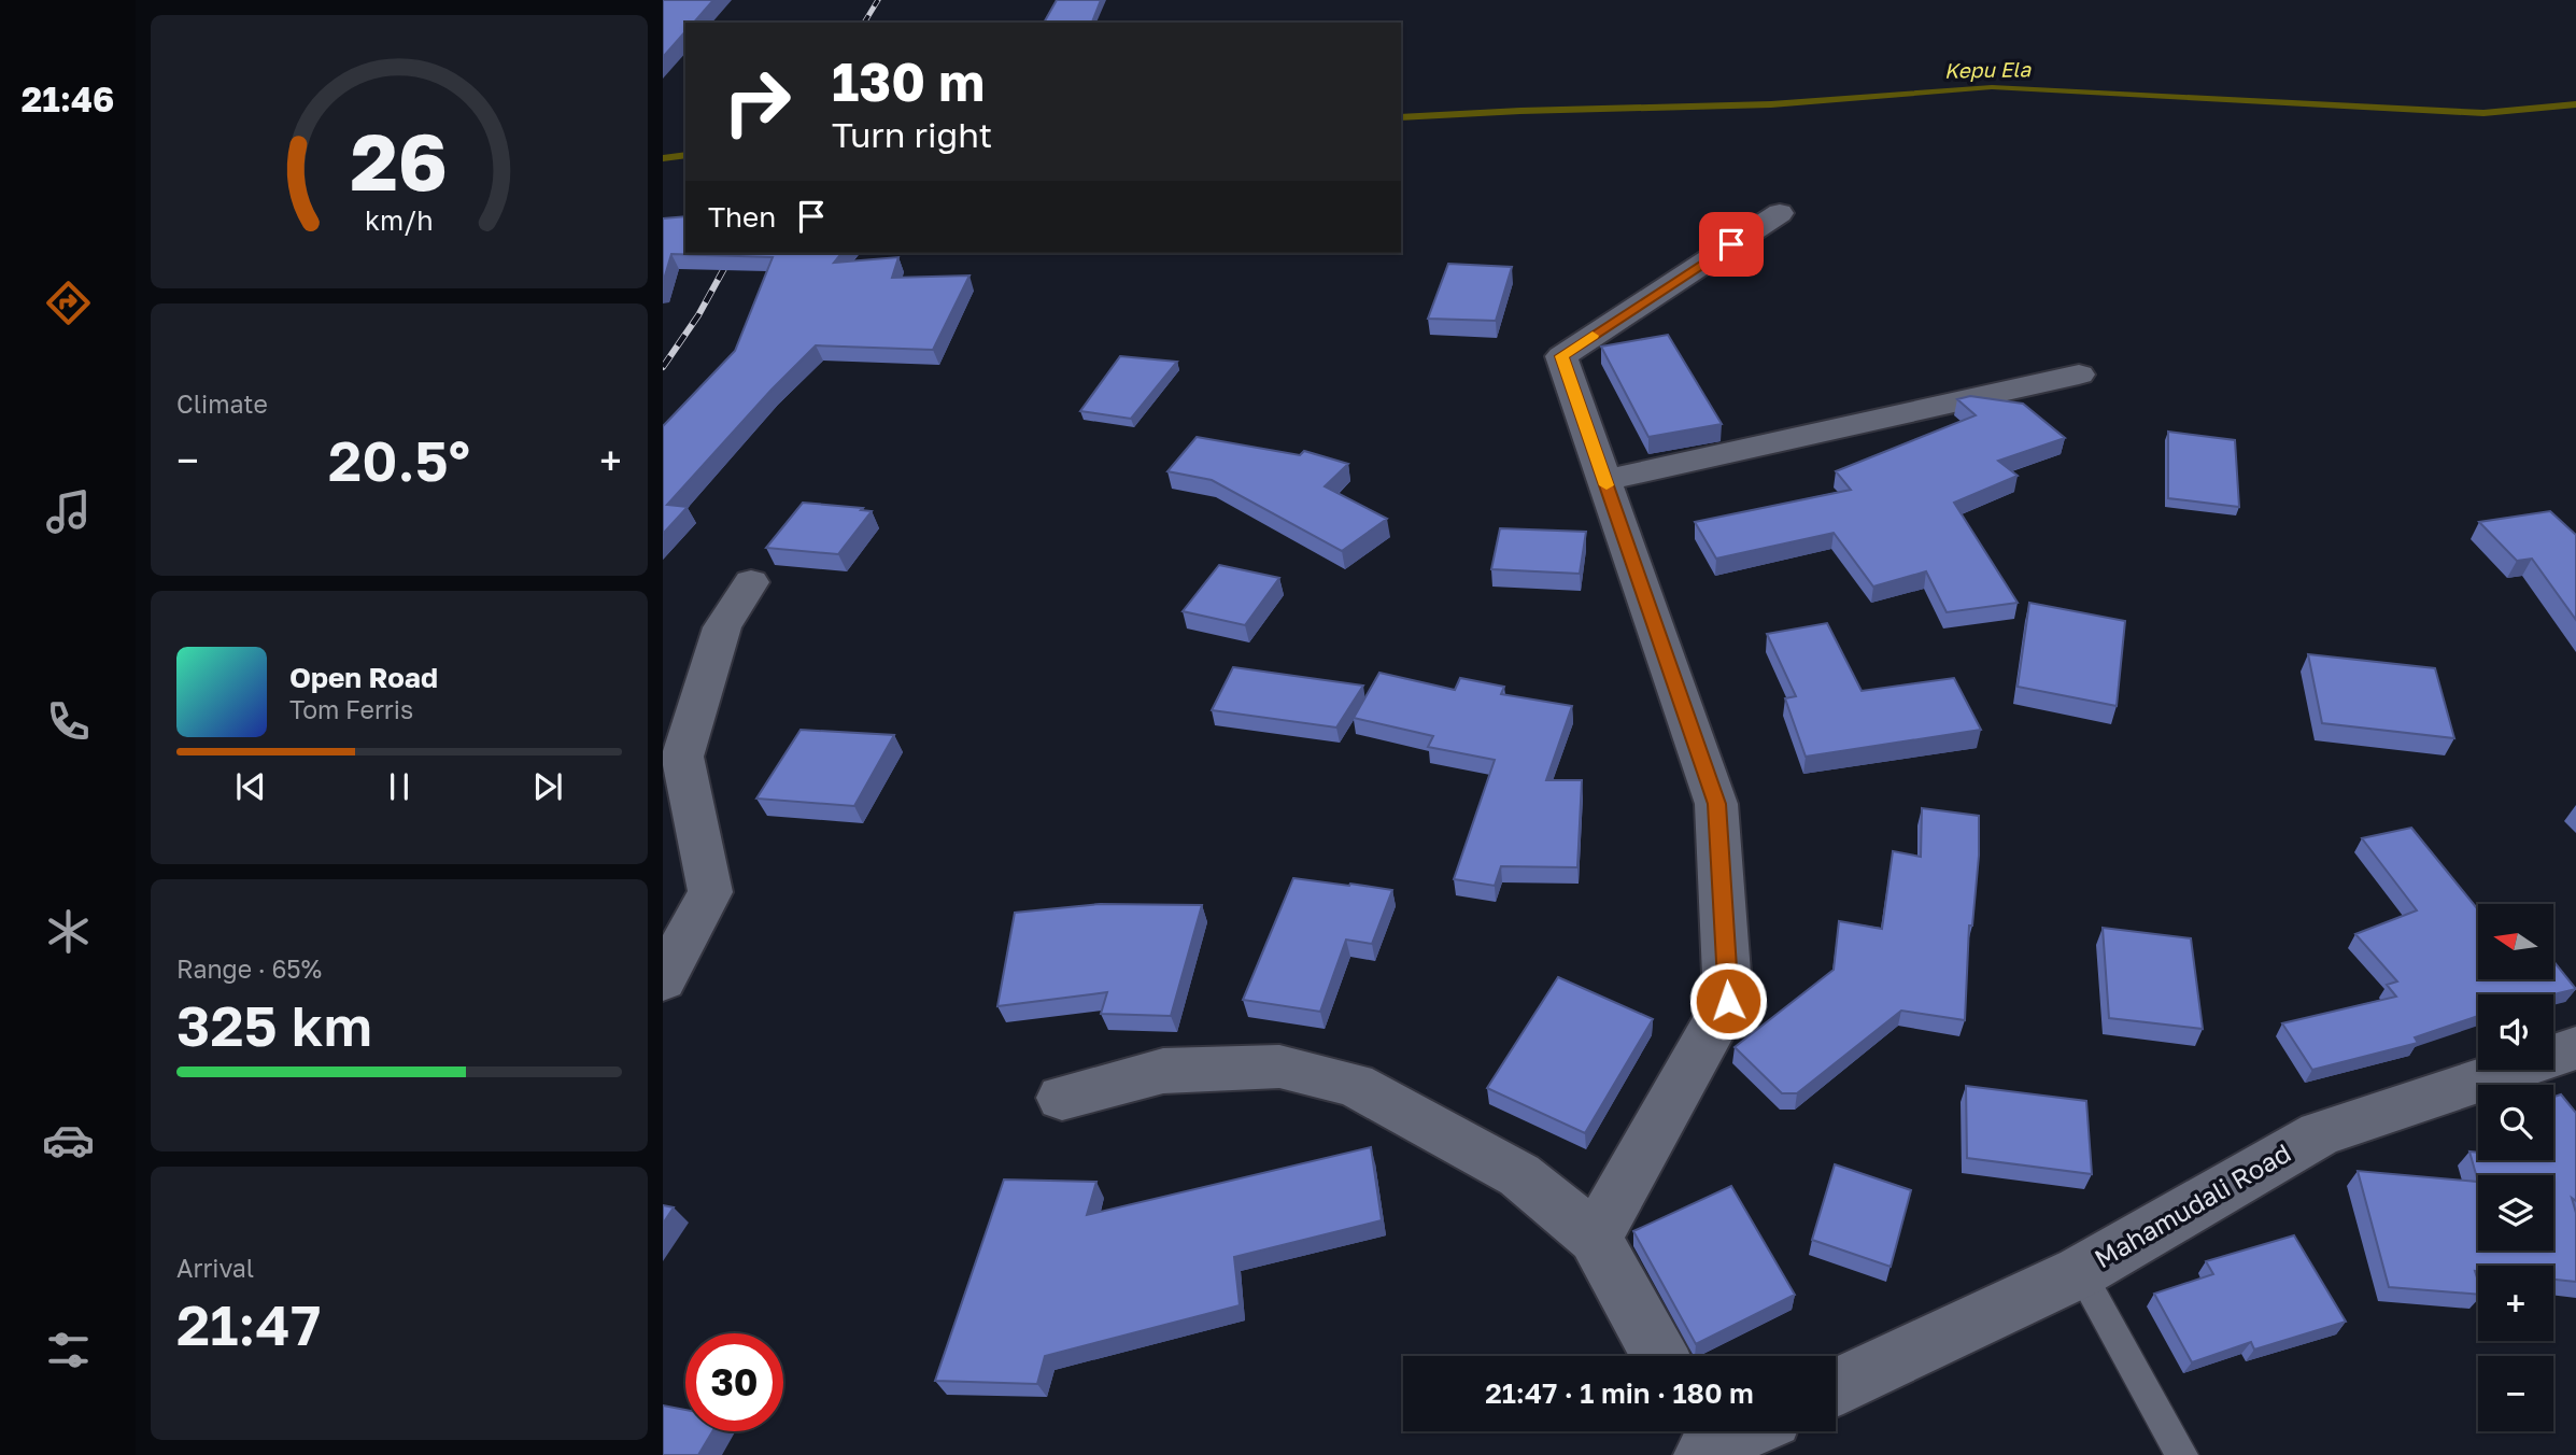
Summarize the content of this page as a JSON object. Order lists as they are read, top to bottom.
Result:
{
  "streets": {
    "street": ["Mahamudali Road"]
  },
  "water": ["Kepu Ela"],
  "north": "left",
  "page": {
    "tabs": "21:46",
    "turn": ["130 m", "Turn right"],
    "then": "Then",
    "tile": [
      "Climate",
      ["Range · 65%", "325 km"],
      ["Arrival", "21:47"]
    ],
    "heat": ["−", "20.5°", "+"],
    "song": ["Open Road", "Tom Ferris"],
    "map_buttons": ["+", "−"],
    "limit": "30",
    "trip": "21:47 · 1 min · 180 m",
    "gauge": ["26", "km/h"]
  }
}
